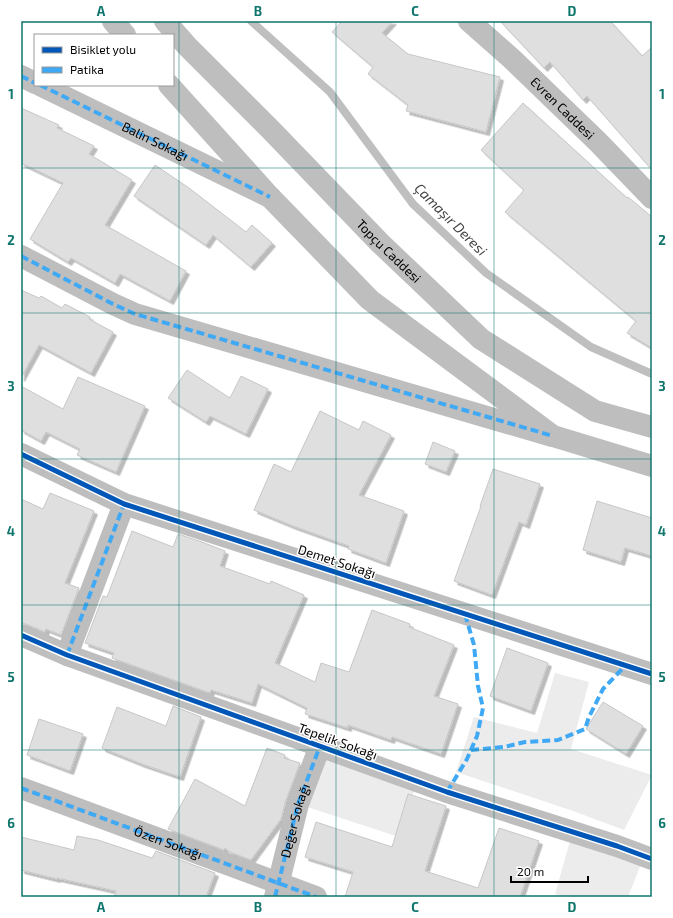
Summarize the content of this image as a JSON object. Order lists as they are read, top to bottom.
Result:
{
  "streets": {
    "street": [
      "Evren Caddesi",
      "Balin Sokağı",
      "Topçu Caddesi",
      "Demet Sokağı",
      "Tepelik Sokağı",
      "Değer Sokağı",
      "Özen Sokağı"
    ]
  },
  "crossings": [
    ["Tepelik Sokağı", "Değer Sokağı"],
    ["Değer Sokağı", "Özen Sokağı"]
  ],
  "water": ["Çamaşır Deresi"],
  "legend": ["Bisiklet yolu", "Patika"],
  "scale_bar": "20 m",
  "grid": {
    "columns": [
      "A",
      "B",
      "C",
      "D"
    ],
    "rows": [
      "1",
      "2",
      "3",
      "4",
      "5",
      "6"
    ]
  }
}
